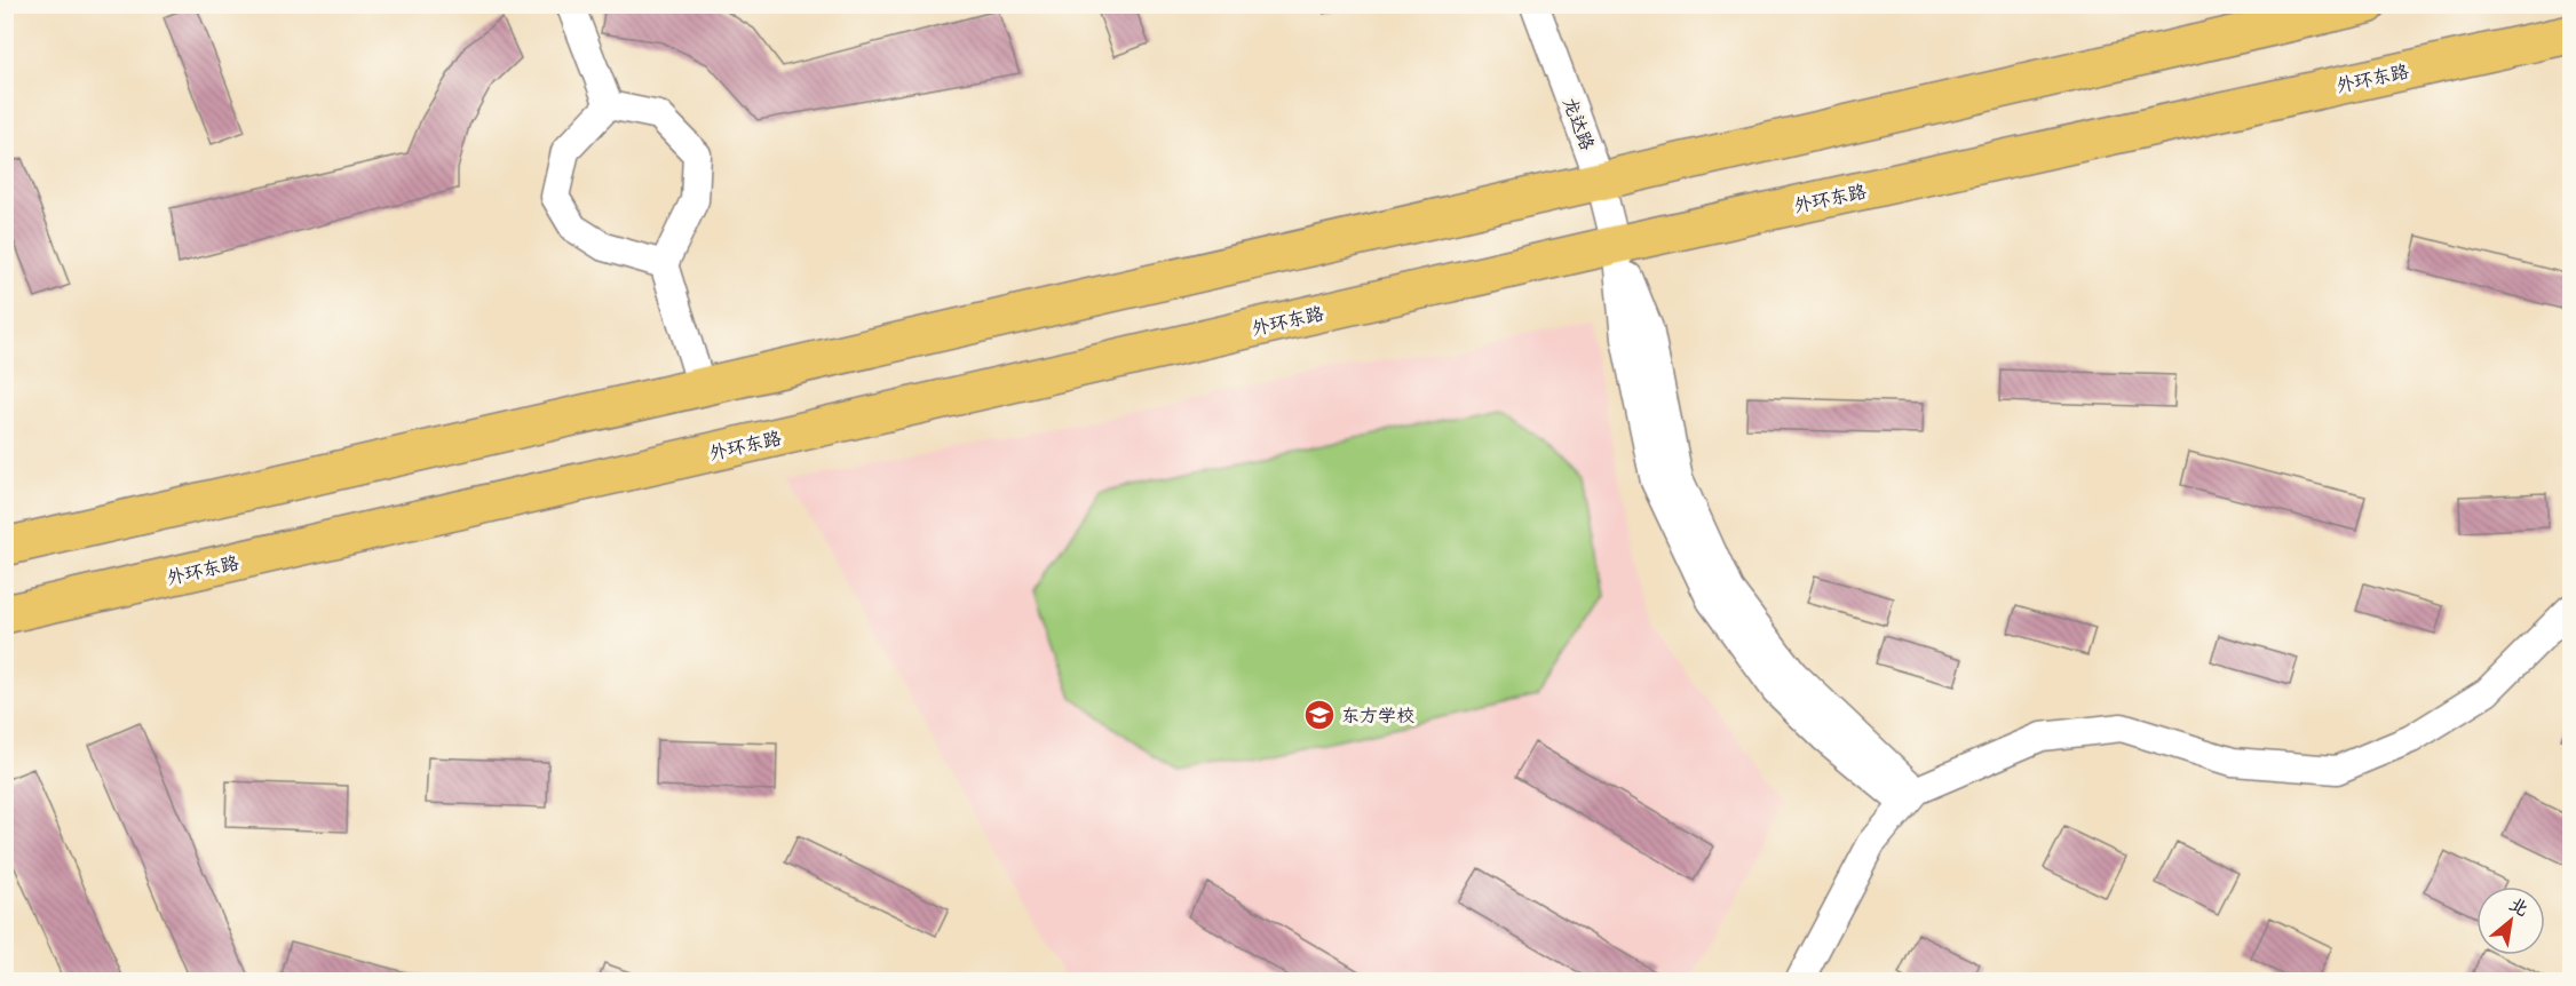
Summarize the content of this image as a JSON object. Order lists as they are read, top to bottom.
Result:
{
  "streets": {
    "highway": ["外环东路"],
    "street": ["龙达路"]
  },
  "crossings": [
    ["外环东路", "龙达路"]
  ],
  "places": {
    "school or university": ["东方学校"]
  },
  "north": "top right"
}
